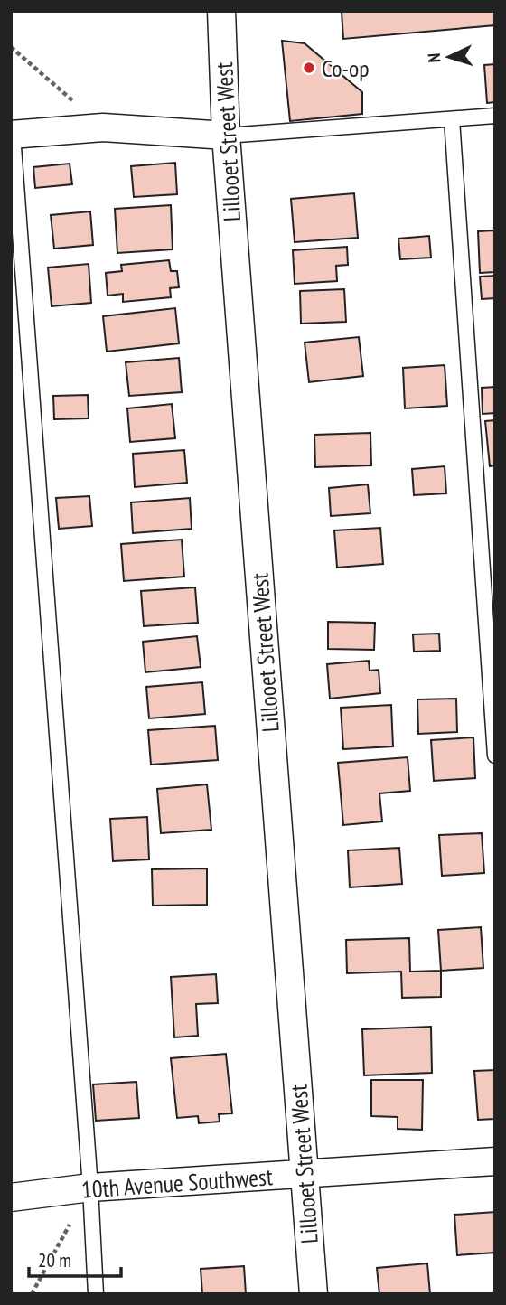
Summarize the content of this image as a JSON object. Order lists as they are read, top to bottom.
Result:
{
  "streets": {
    "street": ["Lillooet Street West", "10th Avenue Southwest"]
  },
  "crossings": [
    ["Lillooet Street West", "10th Avenue Southwest"]
  ],
  "places": ["Co-op"],
  "scale_bar": "20 m",
  "north": "left"
}
